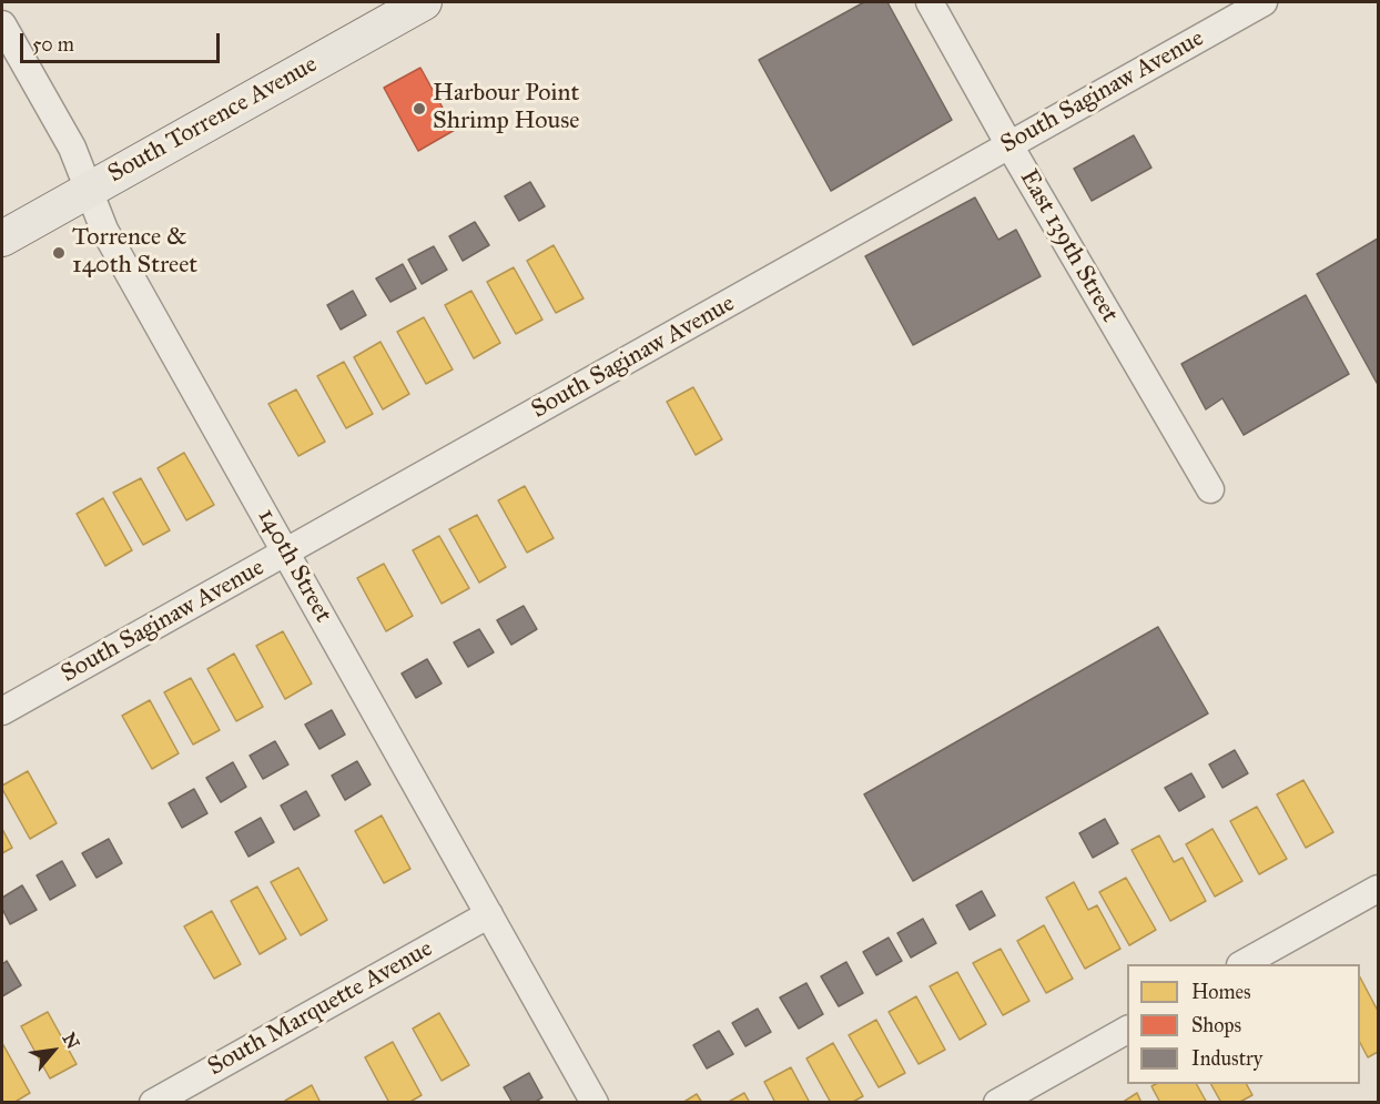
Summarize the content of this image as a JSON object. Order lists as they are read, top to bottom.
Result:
{
  "streets": {
    "main road": ["South Torrence Avenue"],
    "street": [
      "South Saginaw Avenue",
      "East 139th Street",
      "140th Street",
      "South Marquette Avenue"
    ]
  },
  "crossings": [
    ["South Saginaw Avenue", "East 139th Street"],
    ["South Saginaw Avenue", "140th Street"],
    ["South Torrence Avenue", "140th Street"],
    ["140th Street", "South Marquette Avenue"]
  ],
  "places": ["Harbour Point Shrimp House", "Torrence & 140th Street"],
  "legend": ["Homes", "Shops", "Industry"],
  "scale_bar": "50 m",
  "north": "top right"
}
